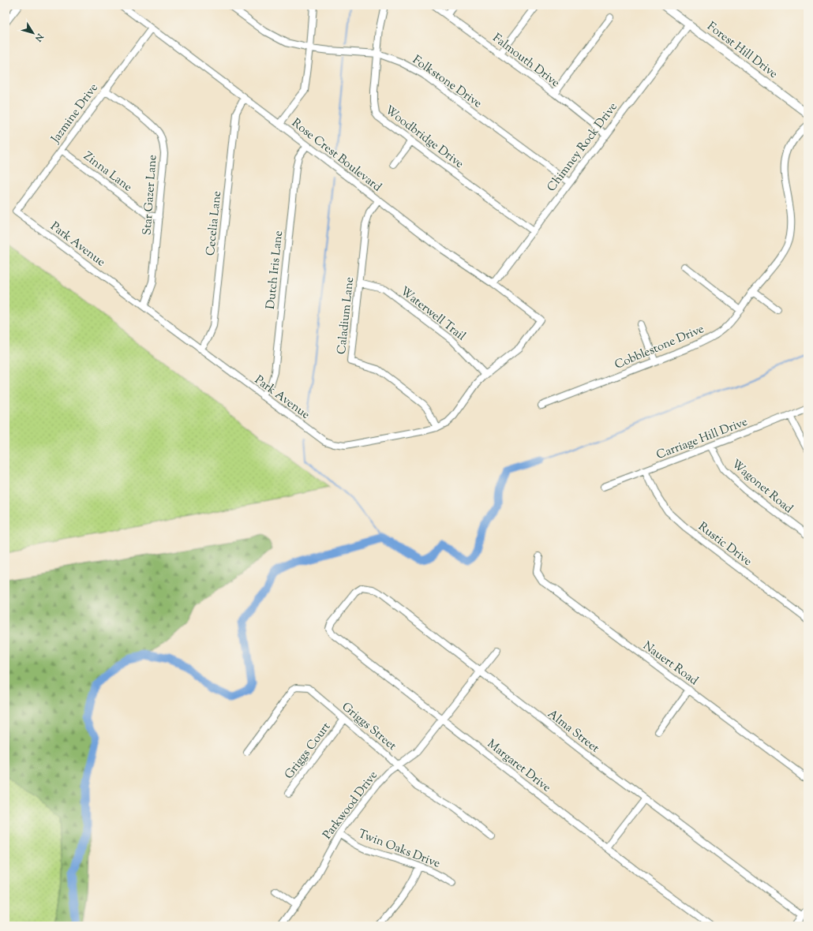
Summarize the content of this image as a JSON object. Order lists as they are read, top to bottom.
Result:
{
  "streets": {
    "main road": ["Forest Hill Drive"],
    "street": [
      "Falmouth Drive",
      "Folkstone Drive",
      "Jazmine Drive",
      "Woodbridge Drive",
      "Chimney Rock Drive",
      "Rose Crest Boulevard",
      "Zinna Lane",
      "Star Gazer Lane",
      "Cecelia Lane",
      "Park Avenue",
      "Dutch Iris Lane",
      "Waterwell Trail",
      "Caladium Lane",
      "Cobblestone Drive",
      "Carriage Hill Drive",
      "Wagonet Road",
      "Rustic Drive",
      "Nauert Road",
      "Griggs Street",
      "Alma Street",
      "Griggs Court",
      "Margaret Drive",
      "Parkwood Drive",
      "Twin Oaks Drive"
    ]
  },
  "crossings": [
    ["Forest Hill Drive", "Chimney Rock Drive"],
    ["Falmouth Drive", "Chimney Rock Drive"],
    ["Folkstone Drive", "Woodbridge Drive"],
    ["Folkstone Drive", "Chimney Rock Drive"],
    ["Jazmine Drive", "Rose Crest Boulevard"],
    ["Jazmine Drive", "Zinna Lane"],
    ["Jazmine Drive", "Star Gazer Lane"],
    ["Jazmine Drive", "Park Avenue"],
    ["Woodbridge Drive", "Chimney Rock Drive"],
    ["Chimney Rock Drive", "Rose Crest Boulevard"],
    ["Rose Crest Boulevard", "Cecelia Lane"],
    ["Rose Crest Boulevard", "Park Avenue"],
    ["Rose Crest Boulevard", "Dutch Iris Lane"],
    ["Rose Crest Boulevard", "Caladium Lane"],
    ["Zinna Lane", "Star Gazer Lane"],
    ["Star Gazer Lane", "Park Avenue"],
    ["Cecelia Lane", "Park Avenue"],
    ["Park Avenue", "Dutch Iris Lane"],
    ["Park Avenue", "Waterwell Trail"],
    ["Park Avenue", "Caladium Lane"],
    ["Waterwell Trail", "Caladium Lane"],
    ["Carriage Hill Drive", "Wagonet Road"],
    ["Carriage Hill Drive", "Rustic Drive"],
    ["Griggs Street", "Griggs Court"],
    ["Griggs Street", "Parkwood Drive"],
    ["Alma Street", "Margaret Drive"],
    ["Alma Street", "Parkwood Drive"],
    ["Margaret Drive", "Parkwood Drive"],
    ["Parkwood Drive", "Twin Oaks Drive"]
  ],
  "north": "bottom right"
}
